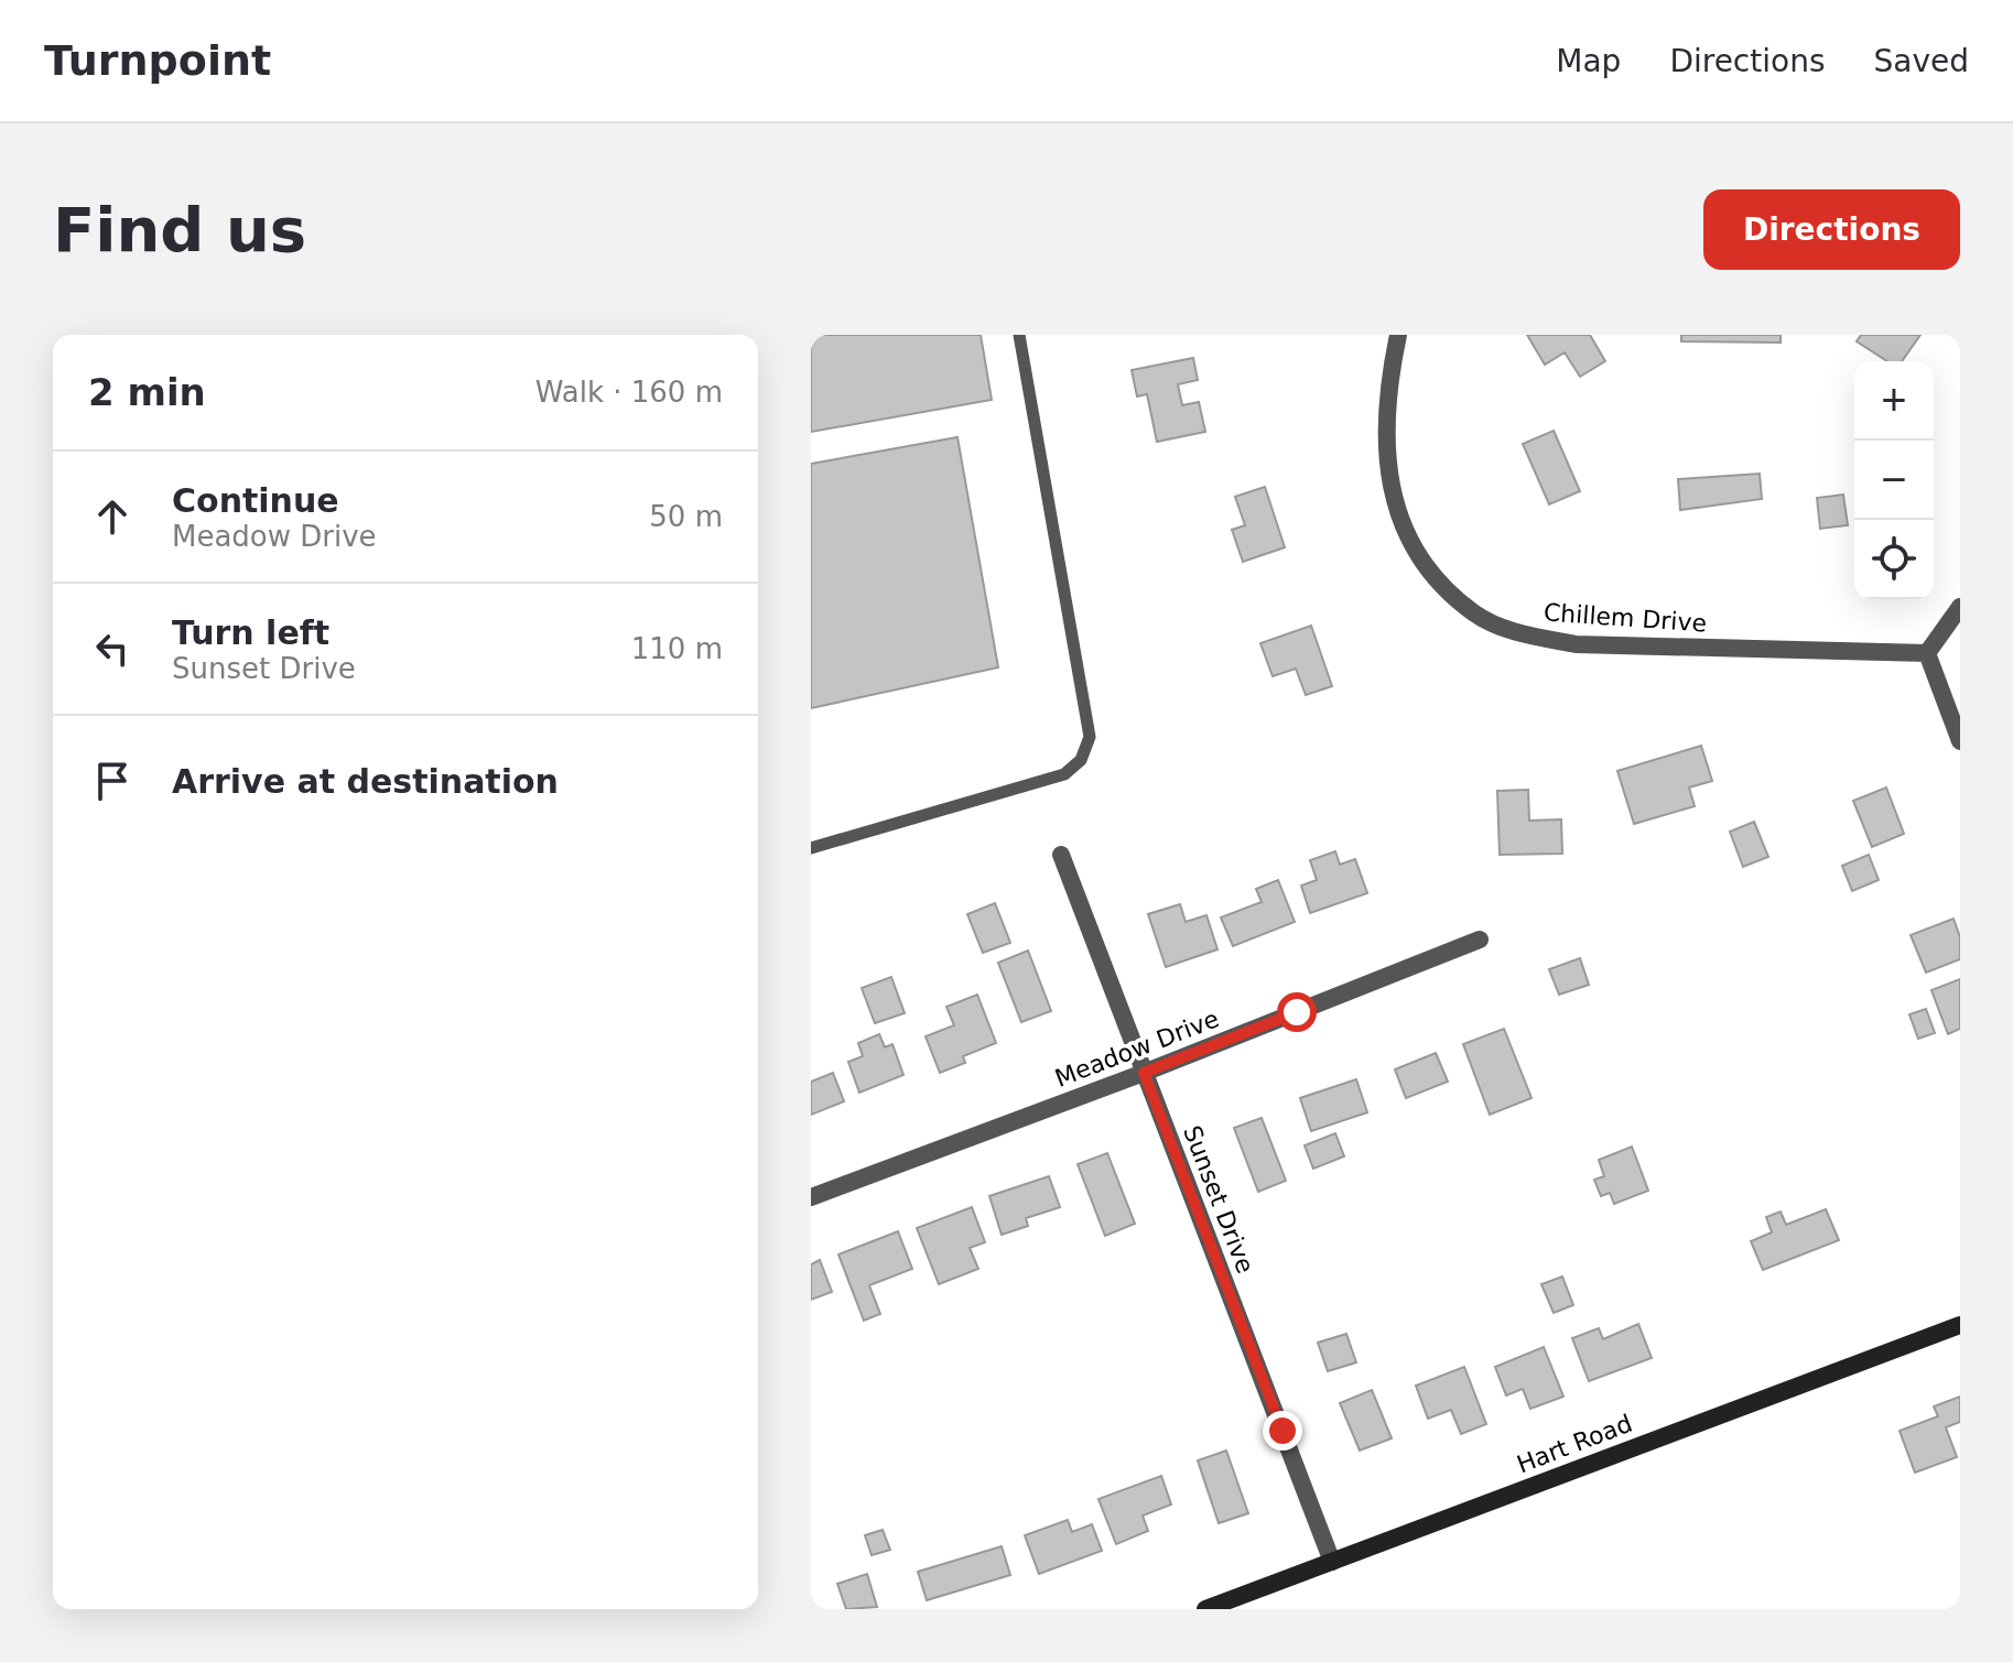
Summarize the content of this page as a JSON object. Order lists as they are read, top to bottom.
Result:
{
  "streets": {
    "street": [
      "Chillem Drive",
      "Meadow Drive",
      "Sunset Drive",
      "Hart Road"
    ]
  },
  "crossings": [
    ["Meadow Drive", "Sunset Drive"],
    ["Sunset Drive", "Hart Road"]
  ],
  "page": {
    "header": "Turnpoint",
    "nav": ["Map", "Directions", "Saved"],
    "buttons": "Directions",
    "title": "Find us",
    "heading": ["2 min", "Walk · 160 m"],
    "map_buttons": ["+", "−"],
    "list": [
      ["Continue", "Meadow Drive", "50 m"],
      ["Turn left", "Sunset Drive", "110 m"],
      "Arrive at destination"
    ]
  }
}
